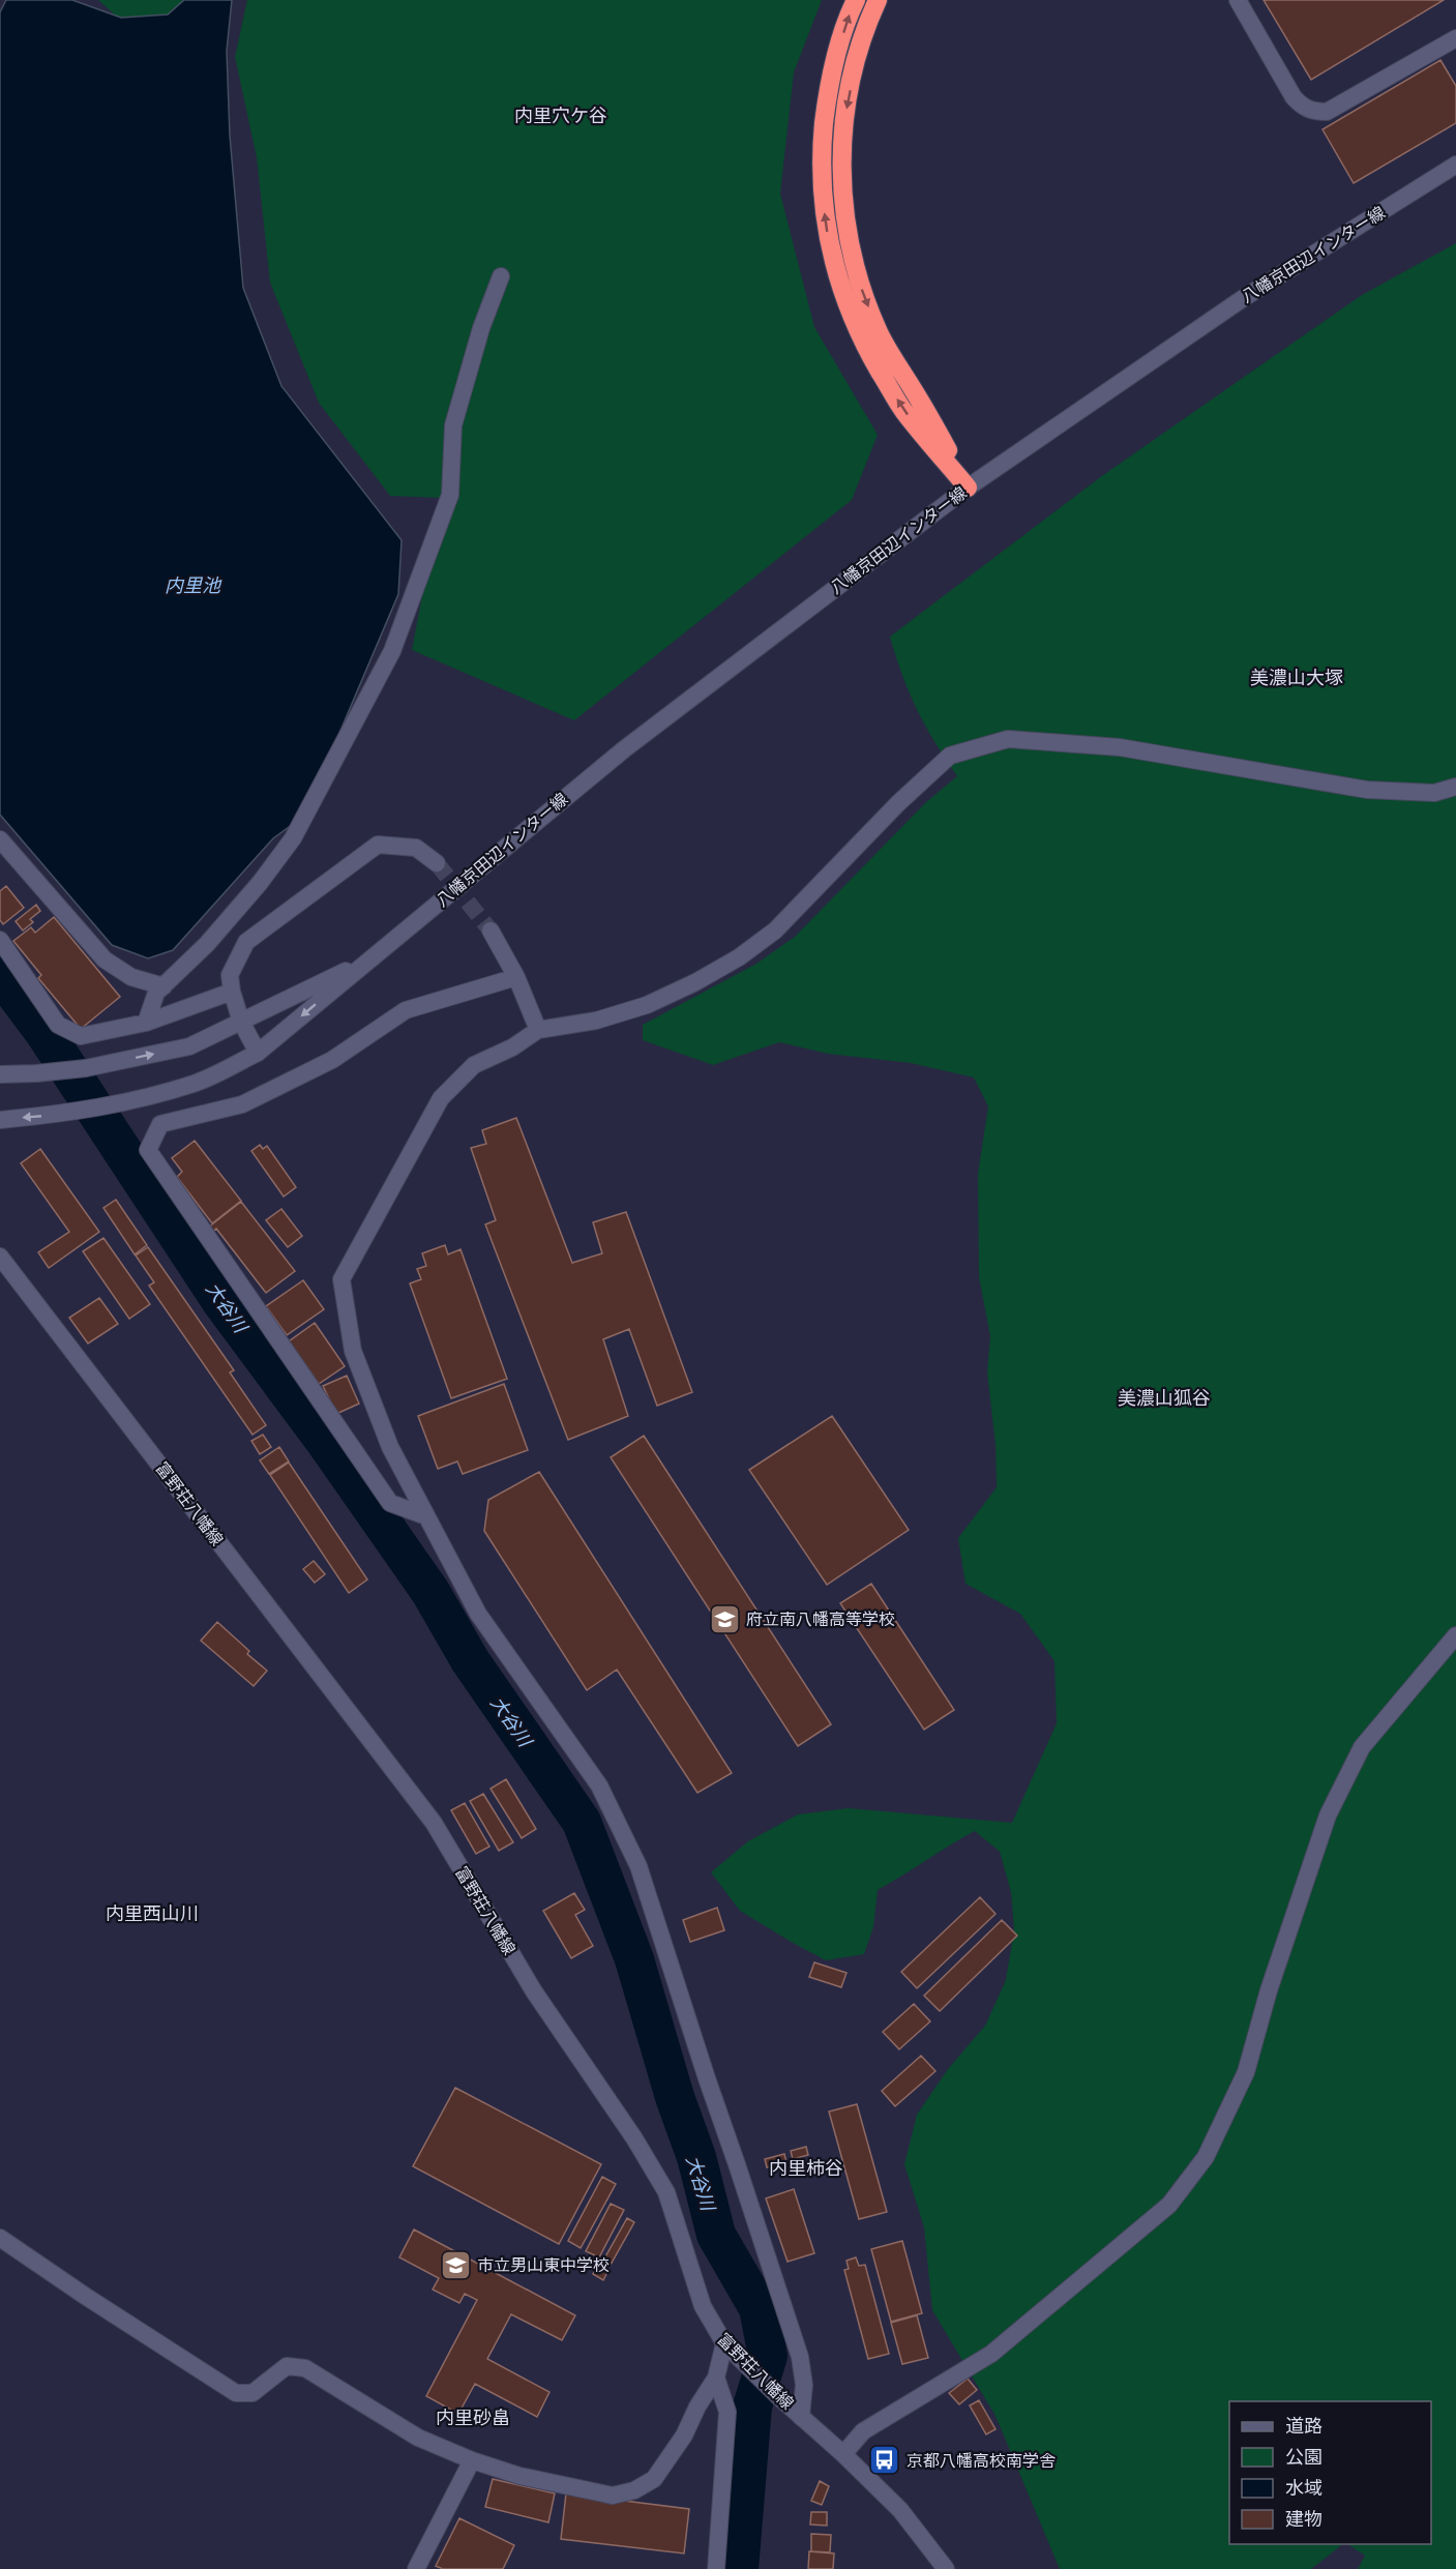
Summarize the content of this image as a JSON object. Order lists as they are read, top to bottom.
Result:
{
  "streets": {
    "street": ["八幡京田辺インター線", "富野荘八幡線"]
  },
  "districts": [
    "内里穴ケ谷",
    "美濃山大塚",
    "美濃山狐谷",
    "内里西山川",
    "内里柿谷",
    "内里砂畠"
  ],
  "water": ["内里池", "大谷川"],
  "places": {
    "school or university": ["府立南八幡高等学校", "市立男山東中学校"],
    "bus stop": ["京都八幡高校南学舎"]
  },
  "legend": [
    "道路",
    "公園",
    "水域",
    "建物"
  ]
}
